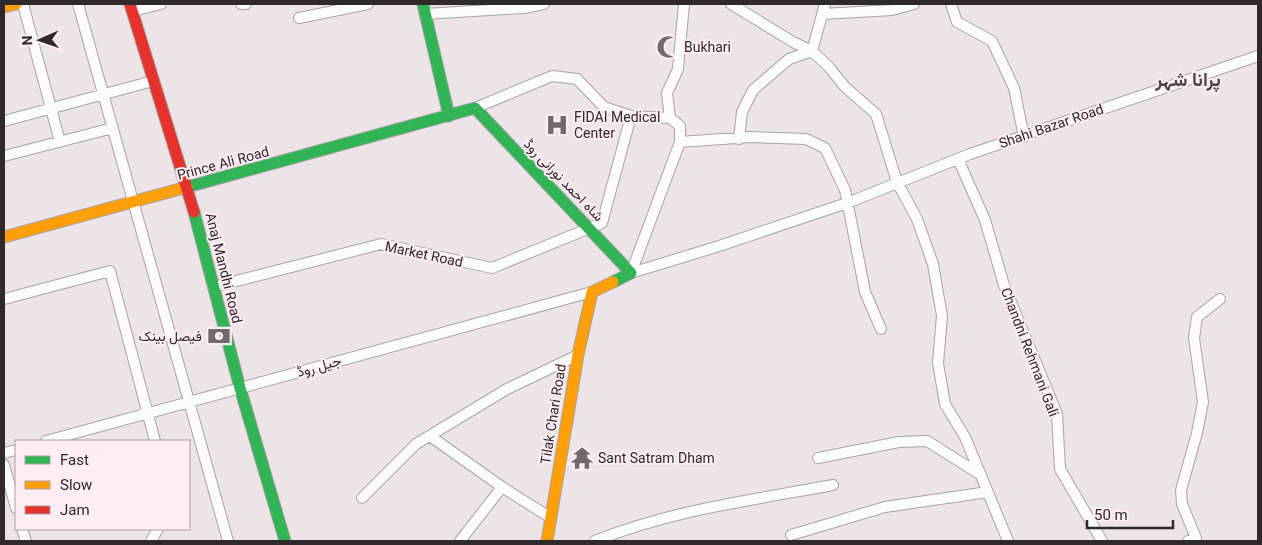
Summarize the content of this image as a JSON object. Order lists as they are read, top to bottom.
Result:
{
  "streets": {
    "street": [
      "Shahi Bazar Road",
      "Prince Ali Road",
      "شاہ احمد نورانی روڈ",
      "Market Road",
      "Anaj Mandhi Road",
      "Chandni Rehmani Gali",
      "جیل روڈ",
      "Tilak Chari Road"
    ]
  },
  "crossings": [
    ["Shahi Bazar Road", "شاہ احمد نورانی روڈ"],
    ["Shahi Bazar Road", "Chandni Rehmani Gali"],
    ["Prince Ali Road", "شاہ احمد نورانی روڈ"],
    ["Prince Ali Road", "Anaj Mandhi Road"],
    ["شاہ احمد نورانی روڈ", "Market Road"],
    ["Market Road", "Anaj Mandhi Road"],
    ["Anaj Mandhi Road", "جیل روڈ"],
    ["جیل روڈ", "Tilak Chari Road"]
  ],
  "districts": ["پرانا شہر"],
  "places": {
    "mosque": ["Bukhari"],
    "hospital": ["FIDAI Medical Center"],
    "bank": ["فیصل بینک"],
    "temple": ["Sant Satram Dham"]
  },
  "legend": ["Fast", "Slow", "Jam"],
  "scale_bar": "50 m",
  "north": "left"
}
